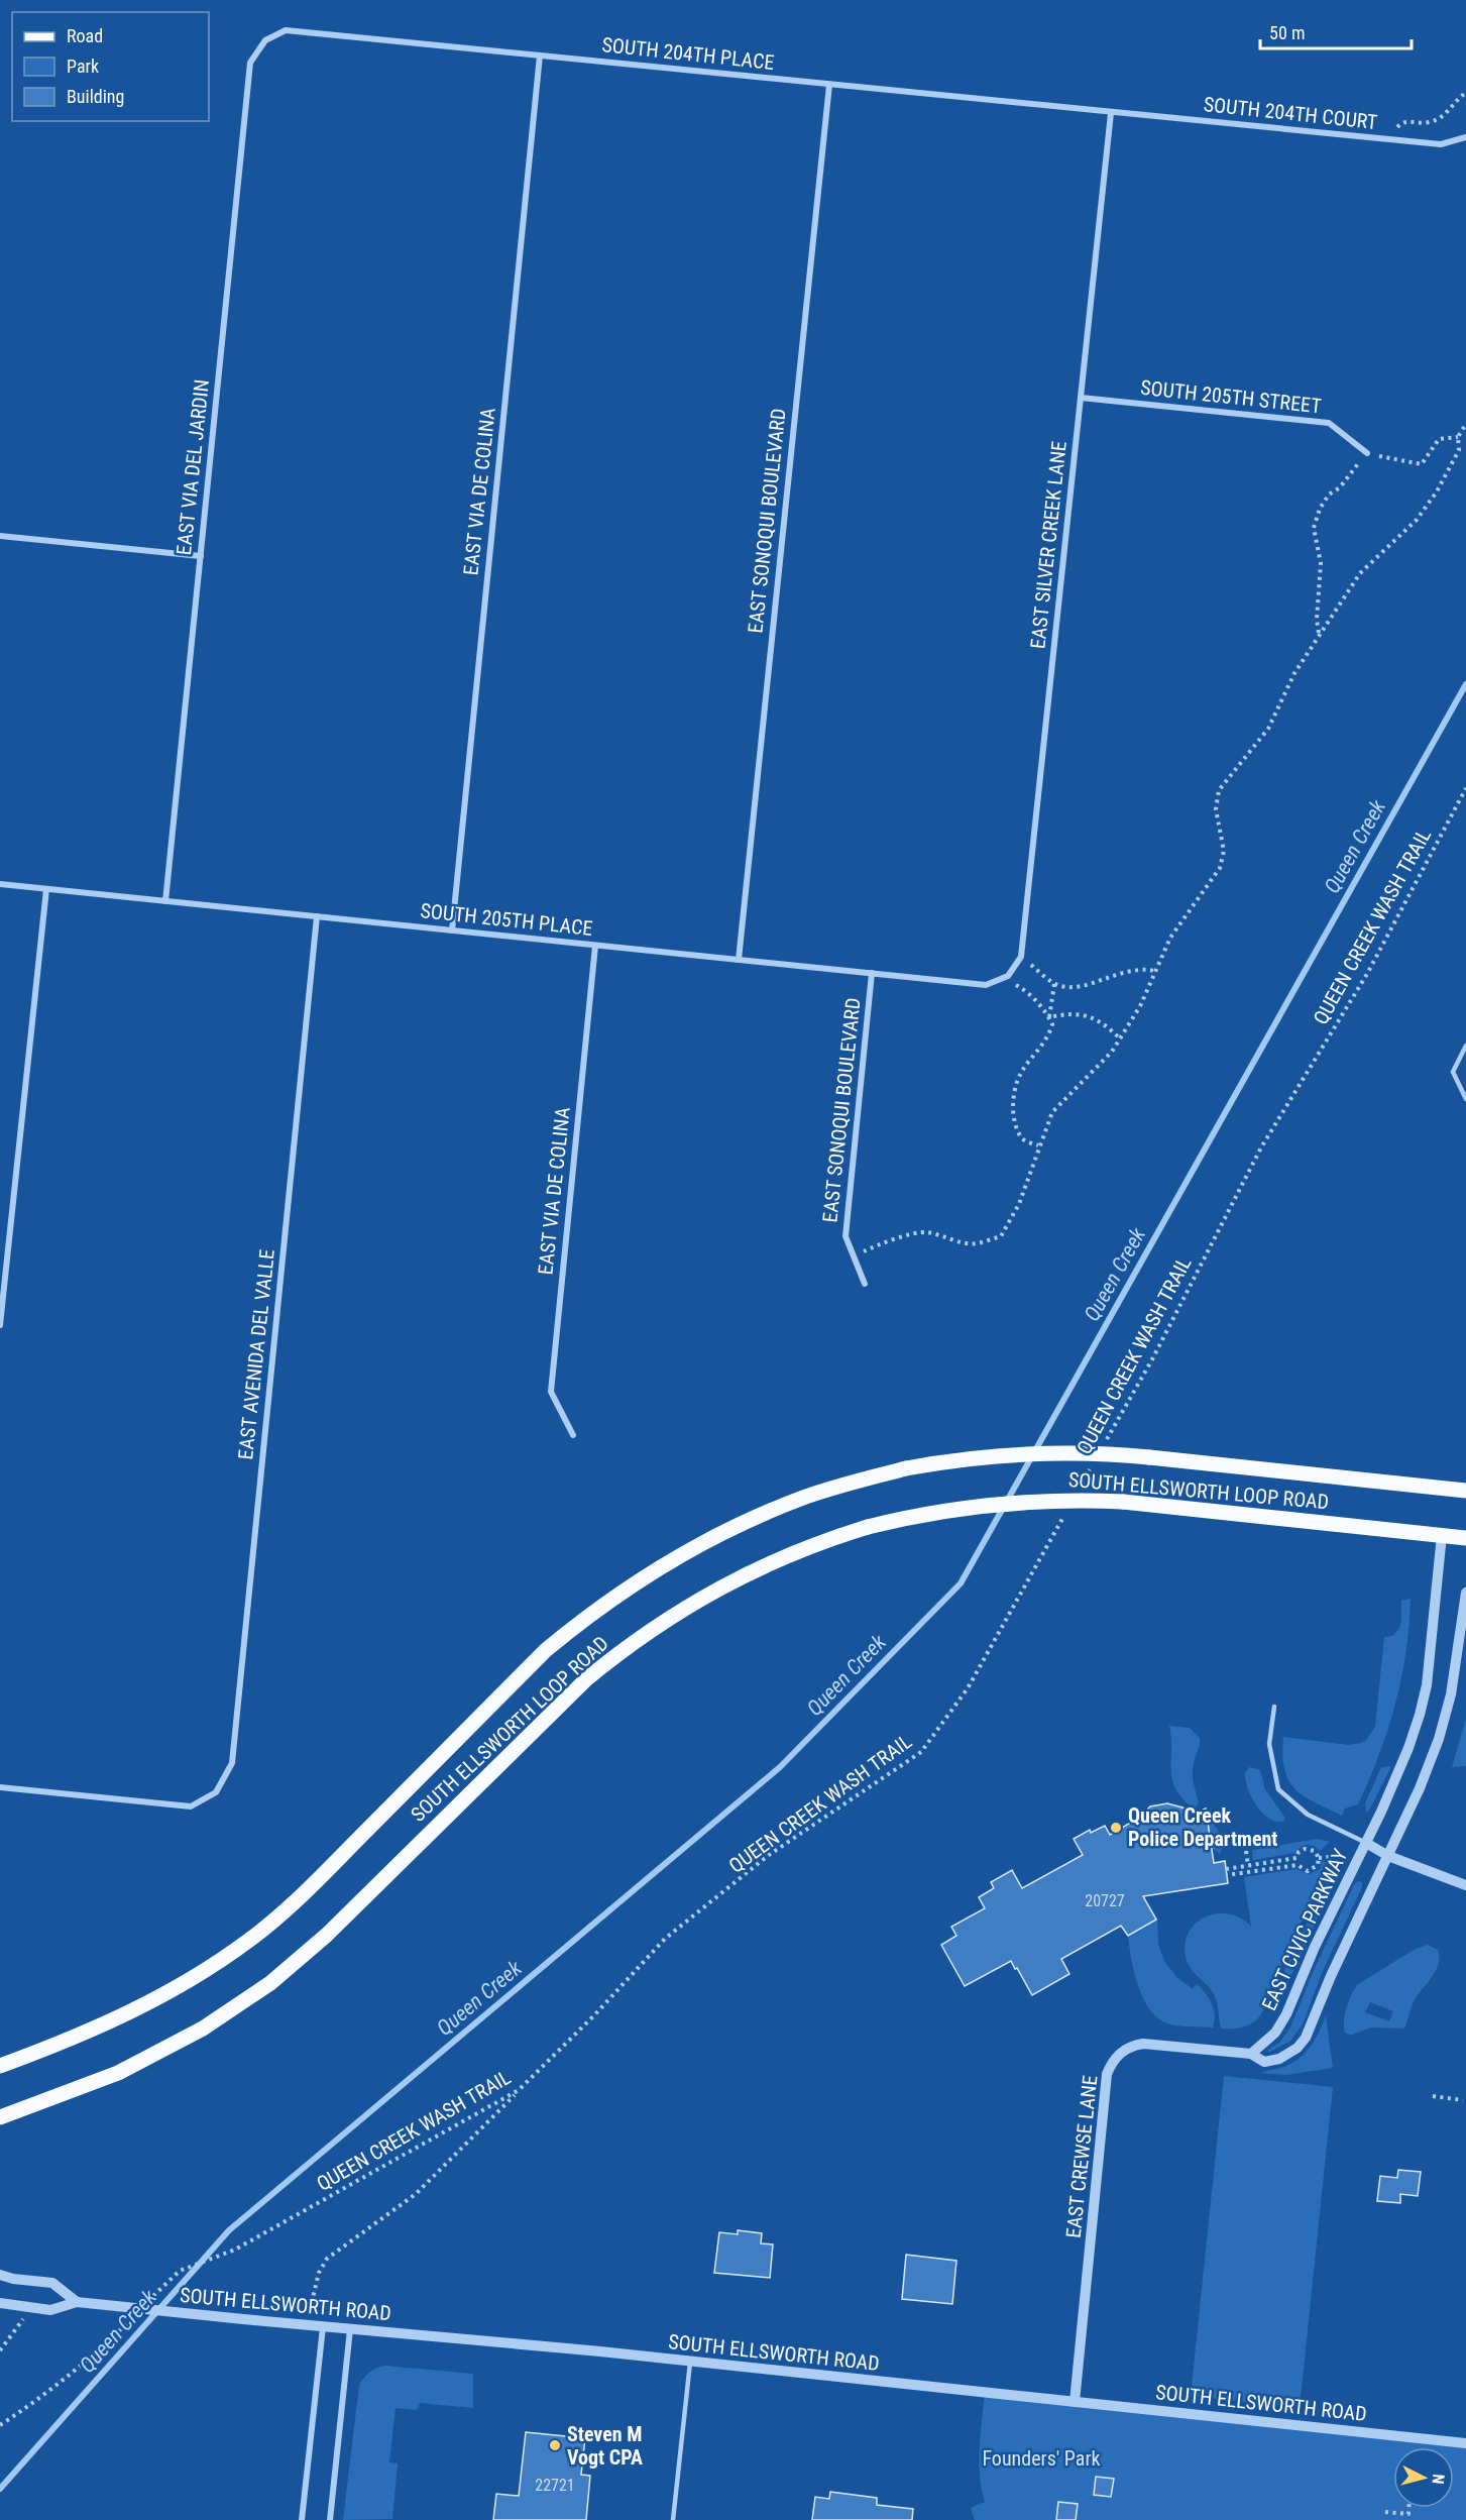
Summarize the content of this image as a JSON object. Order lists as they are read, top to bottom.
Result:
{
  "streets": {
    "main road": ["SOUTH ELLSWORTH LOOP ROAD"],
    "street": [
      "SOUTH 204TH PLACE",
      "SOUTH 204TH COURT",
      "SOUTH 205TH STREET",
      "EAST VIA DEL JARDIN",
      "EAST VIA DE COLINA",
      "EAST SONOQUI BOULEVARD",
      "EAST SILVER CREEK LANE",
      "SOUTH 205TH PLACE",
      "EAST AVENIDA DEL VALLE",
      "EAST CIVIC PARKWAY",
      "EAST CREWSE LANE",
      "SOUTH ELLSWORTH ROAD"
    ],
    "path": ["QUEEN CREEK WASH TRAIL"]
  },
  "crossings": [
    ["SOUTH 204TH PLACE", "SOUTH 204TH COURT"],
    ["SOUTH 204TH PLACE", "EAST VIA DEL JARDIN"],
    ["SOUTH 204TH PLACE", "EAST VIA DE COLINA"],
    ["SOUTH 204TH PLACE", "EAST SONOQUI BOULEVARD"],
    ["SOUTH 204TH PLACE", "EAST SILVER CREEK LANE"],
    ["SOUTH 204TH COURT", "EAST SILVER CREEK LANE"],
    ["SOUTH 205TH STREET", "EAST SILVER CREEK LANE"],
    ["EAST VIA DEL JARDIN", "SOUTH 205TH PLACE"],
    ["EAST VIA DE COLINA", "SOUTH 205TH PLACE"],
    ["EAST SONOQUI BOULEVARD", "SOUTH 205TH PLACE"],
    ["EAST SILVER CREEK LANE", "SOUTH 205TH PLACE"],
    ["SOUTH 205TH PLACE", "EAST AVENIDA DEL VALLE"],
    ["SOUTH ELLSWORTH LOOP ROAD", "EAST CIVIC PARKWAY"],
    ["EAST CIVIC PARKWAY", "EAST CREWSE LANE"],
    ["EAST CREWSE LANE", "SOUTH ELLSWORTH ROAD"]
  ],
  "water": ["Queen Creek"],
  "parks": ["Founders' Park"],
  "places": ["Queen Creek Police Department", "Steven M Vogt CPA"],
  "house_numbers": ["20727", "22721"],
  "legend": ["Road", "Park", "Building"],
  "scale_bar": "50 m",
  "north": "right"
}
